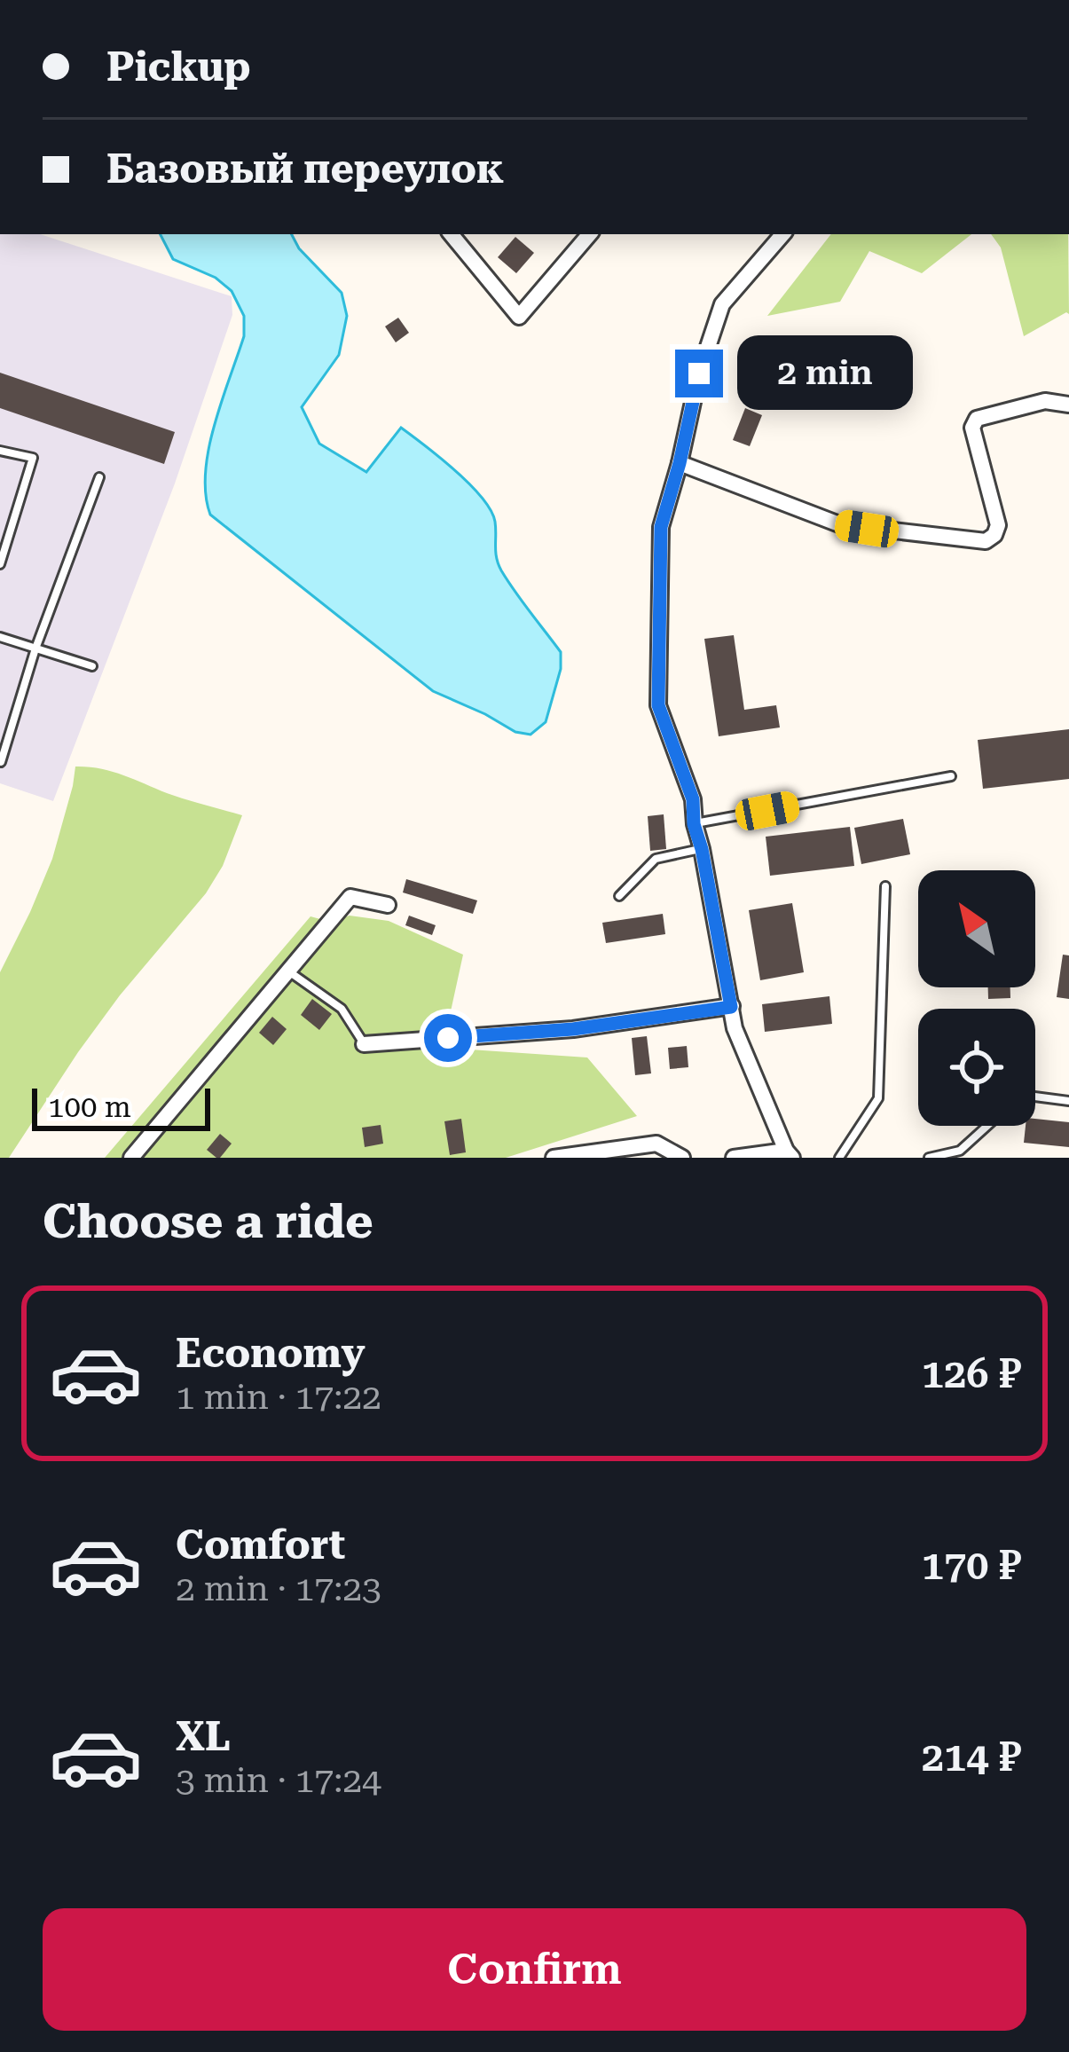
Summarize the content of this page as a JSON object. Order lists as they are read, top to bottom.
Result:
{
  "scale_bar": "100 m",
  "north": "top left",
  "page": {
    "banner": ["Pickup", "Базовый переулок"],
    "bubble": "2 min",
    "scale": "100 m",
    "heading": "Choose a ride",
    "list": [
      {
        "name": "Economy",
        "note": "1 min · 17:22",
        "value": "126 ₽"
      },
      {
        "name": "Comfort",
        "note": "2 min · 17:23",
        "value": "170 ₽"
      },
      {
        "name": "XL",
        "note": "3 min · 17:24",
        "value": "214 ₽"
      }
    ],
    "buttons": "Confirm"
  }
}
